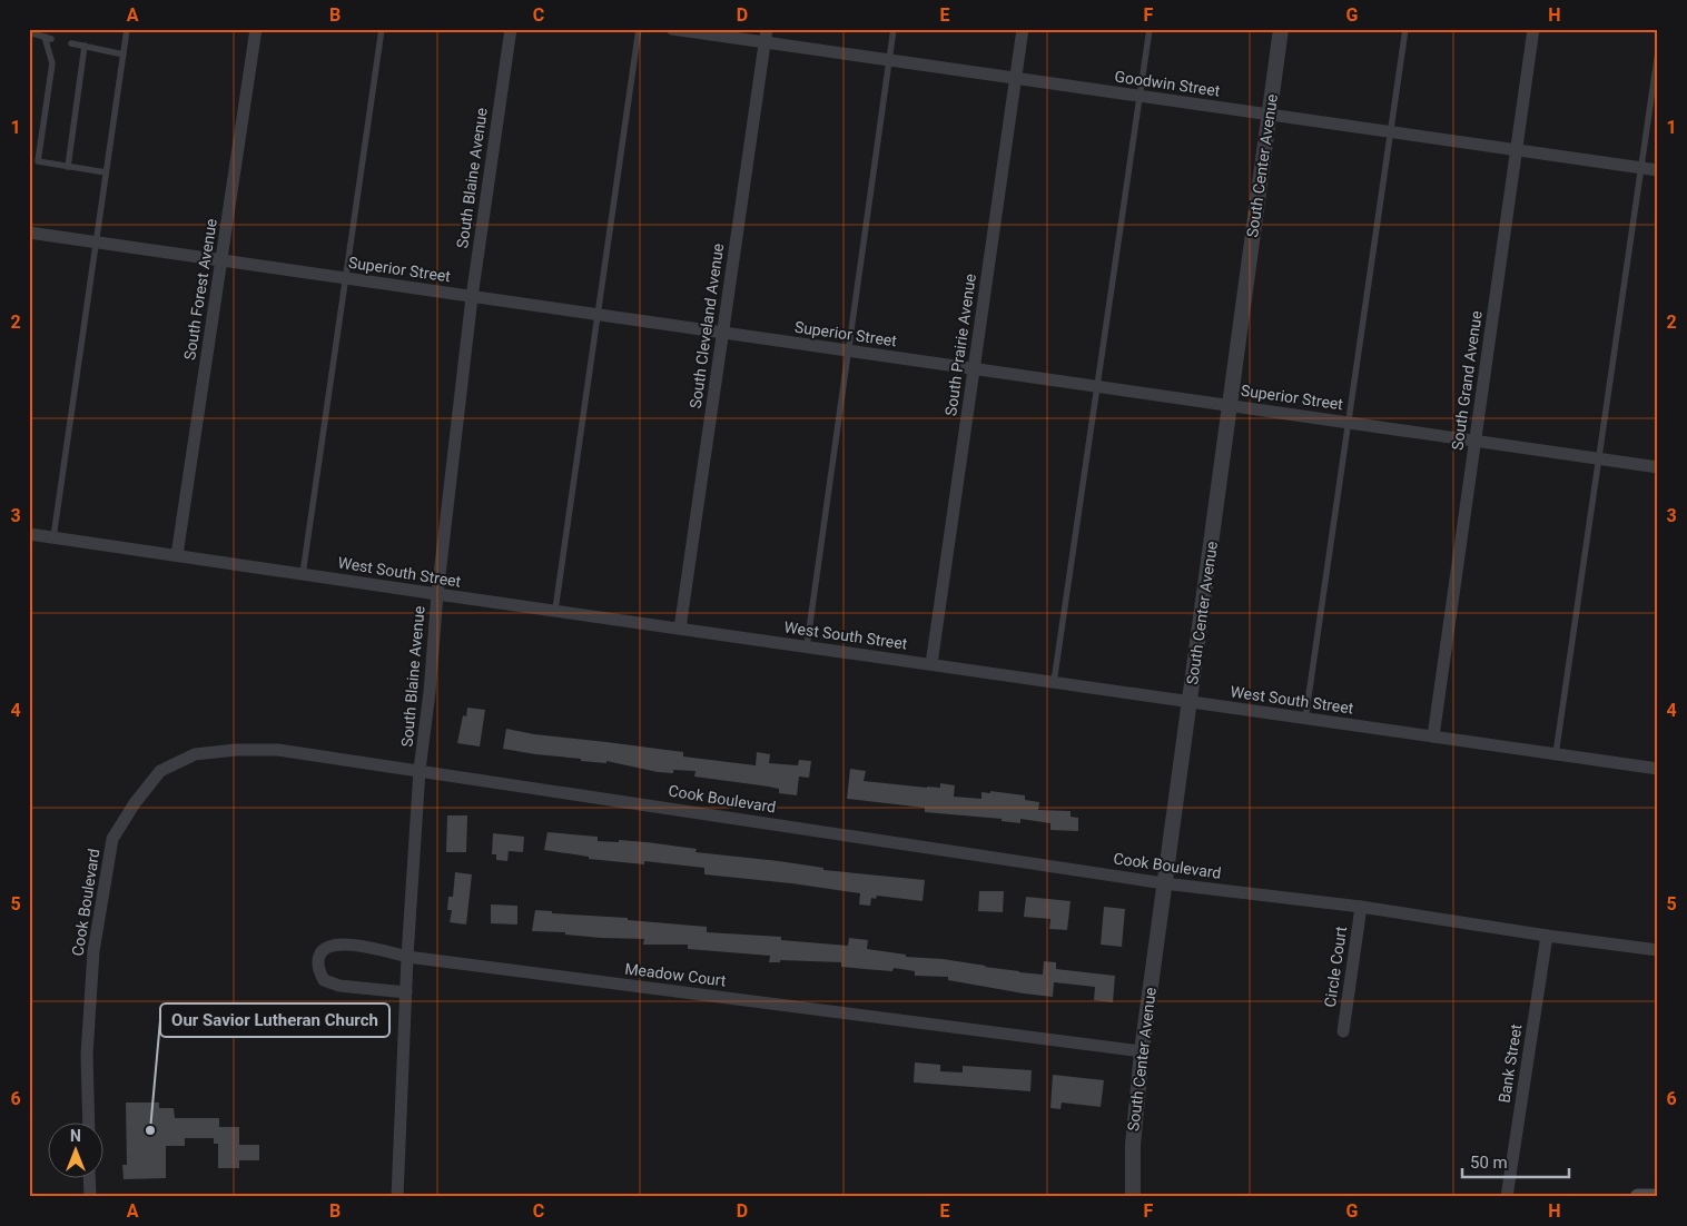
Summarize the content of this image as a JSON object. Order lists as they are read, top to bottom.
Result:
{
  "streets": {
    "street": [
      "Goodwin Street",
      "South Center Avenue",
      "South Blaine Avenue",
      "Superior Street",
      "South Forest Avenue",
      "South Cleveland Avenue",
      "South Prairie Avenue",
      "South Grand Avenue",
      "West South Street",
      "Cook Boulevard",
      "Circle Court",
      "Meadow Court",
      "Bank Street"
    ]
  },
  "crossings": [
    ["Goodwin Street", "South Center Avenue"],
    ["Goodwin Street", "South Cleveland Avenue"],
    ["Goodwin Street", "South Prairie Avenue"],
    ["Goodwin Street", "South Grand Avenue"],
    ["South Center Avenue", "Superior Street"],
    ["South Center Avenue", "West South Street"],
    ["South Center Avenue", "Cook Boulevard"],
    ["South Center Avenue", "Meadow Court"],
    ["South Blaine Avenue", "Superior Street"],
    ["South Blaine Avenue", "West South Street"],
    ["South Blaine Avenue", "Cook Boulevard"],
    ["South Blaine Avenue", "Meadow Court"],
    ["Superior Street", "South Forest Avenue"],
    ["Superior Street", "South Cleveland Avenue"],
    ["Superior Street", "South Prairie Avenue"],
    ["Superior Street", "South Grand Avenue"],
    ["South Forest Avenue", "West South Street"],
    ["South Cleveland Avenue", "West South Street"],
    ["South Prairie Avenue", "West South Street"],
    ["South Grand Avenue", "West South Street"],
    ["Cook Boulevard", "Circle Court"],
    ["Cook Boulevard", "Bank Street"]
  ],
  "places": ["Our Savior Lutheran Church"],
  "scale_bar": "50 m",
  "north": "top",
  "grid": {
    "columns": [
      "A",
      "B",
      "C",
      "D",
      "E",
      "F",
      "G",
      "H"
    ],
    "rows": [
      "1",
      "2",
      "3",
      "4",
      "5",
      "6"
    ]
  }
}
